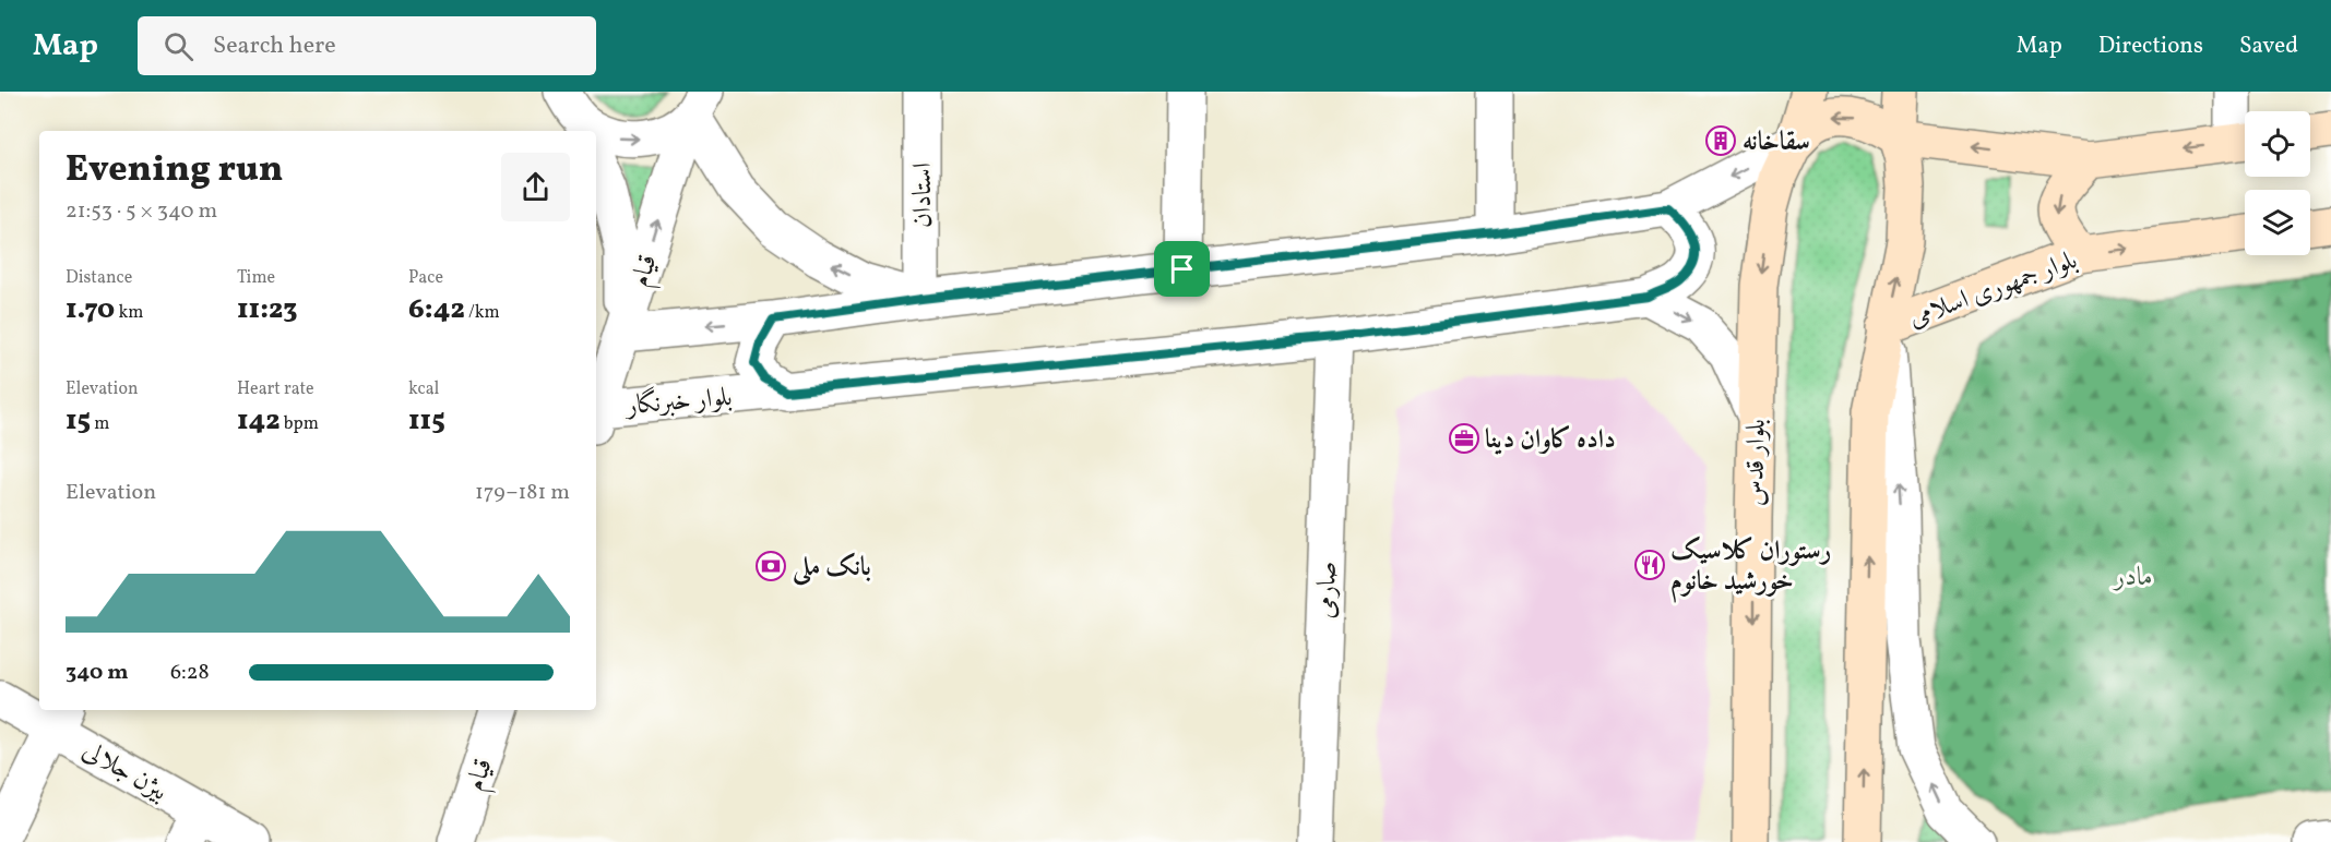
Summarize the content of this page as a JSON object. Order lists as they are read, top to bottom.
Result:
{
  "streets": {
    "main road": ["بلوار جمهوری اسلامی", "بلوار قدس"],
    "street": [
      "استادان",
      "قیام",
      "بلوار خبرنگار",
      "صارمی",
      "بیژن جلالی"
    ]
  },
  "crossings": [
    ["قیام", "بلوار خبرنگار"],
    ["بلوار خبرنگار", "صارمی"]
  ],
  "one_way": ["قیام"],
  "parks": ["مادر"],
  "places": {
    "building": ["سقاخانه"],
    "office": ["داده کاوان دینا"],
    "restaurant": ["رستوران کلاسیک خورشید خانوم"],
    "bank": ["بانک ملی"]
  },
  "page": {
    "header": "Map",
    "search": "Search here",
    "nav": ["Map", "Directions", "Saved"],
    "heading": ["Evening run", "21:53 · 5 × 340 m"],
    "stats": [
      ["Distance", "1.70 km"],
      ["Time", "11:23"],
      ["Pace", "6:42 /km"],
      ["Elevation", "15 m"],
      ["Heart rate", "142 bpm"],
      ["kcal", "115"]
    ],
    "chart": ["Elevation", "179–181 m"],
    "list": [
      {
        "name": "340 m",
        "note": "6:28"
      }
    ]
  }
}
